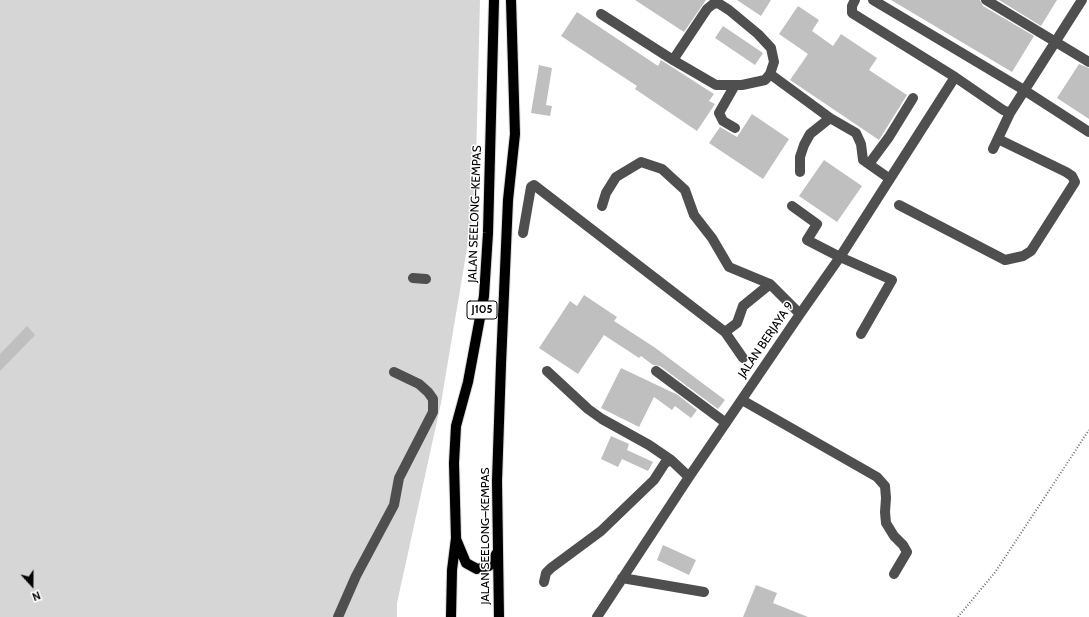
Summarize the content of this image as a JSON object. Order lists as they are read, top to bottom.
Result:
{
  "streets": {
    "main road": ["JALAN SEELONG–KEMPAS", "J105"],
    "street": ["JALAN BERJAYA 9"]
  },
  "north": "bottom"
}
